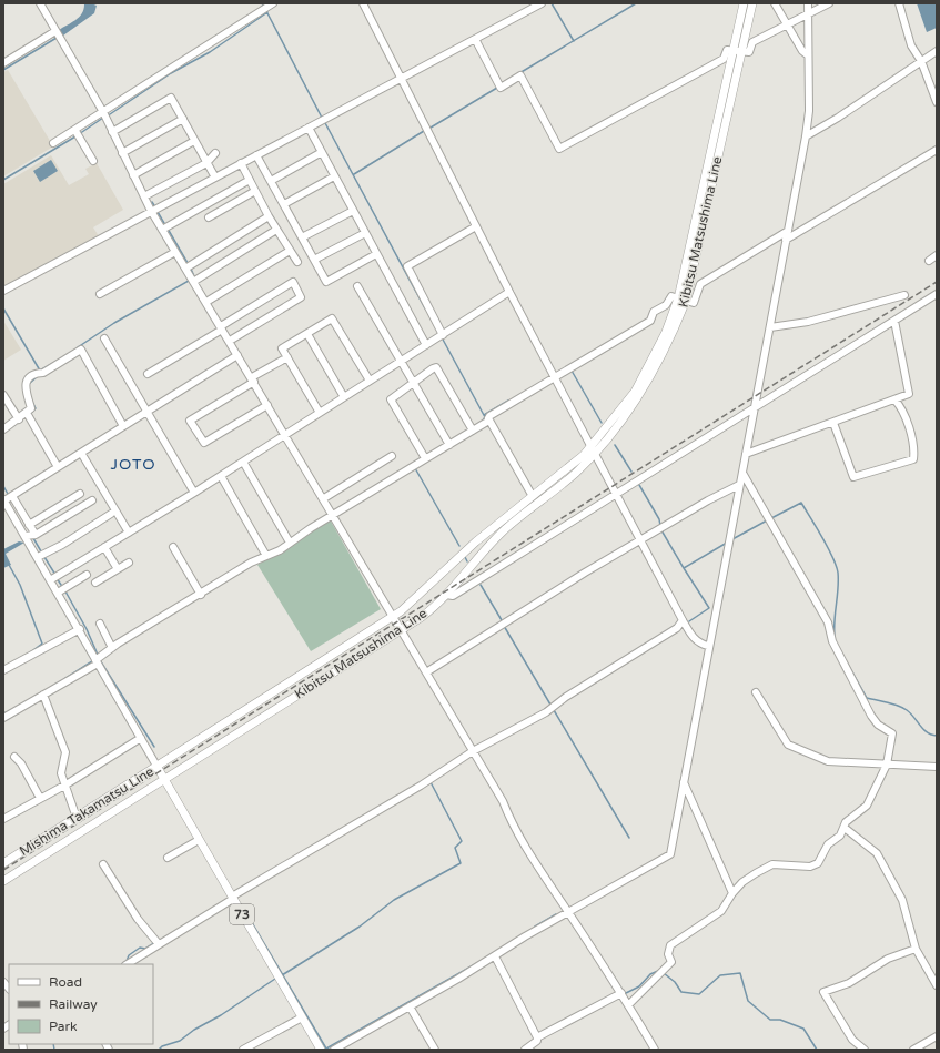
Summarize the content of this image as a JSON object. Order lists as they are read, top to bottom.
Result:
{
  "streets": {
    "main road": ["Kibitsu Matsushima Line", "Mishima Takamatsu Line", "73"]
  },
  "crossings": [
    ["Kibitsu Matsushima Line", "Mishima Takamatsu Line"]
  ],
  "districts": ["JOTO"],
  "legend": ["Road", "Railway", "Park"]
}
